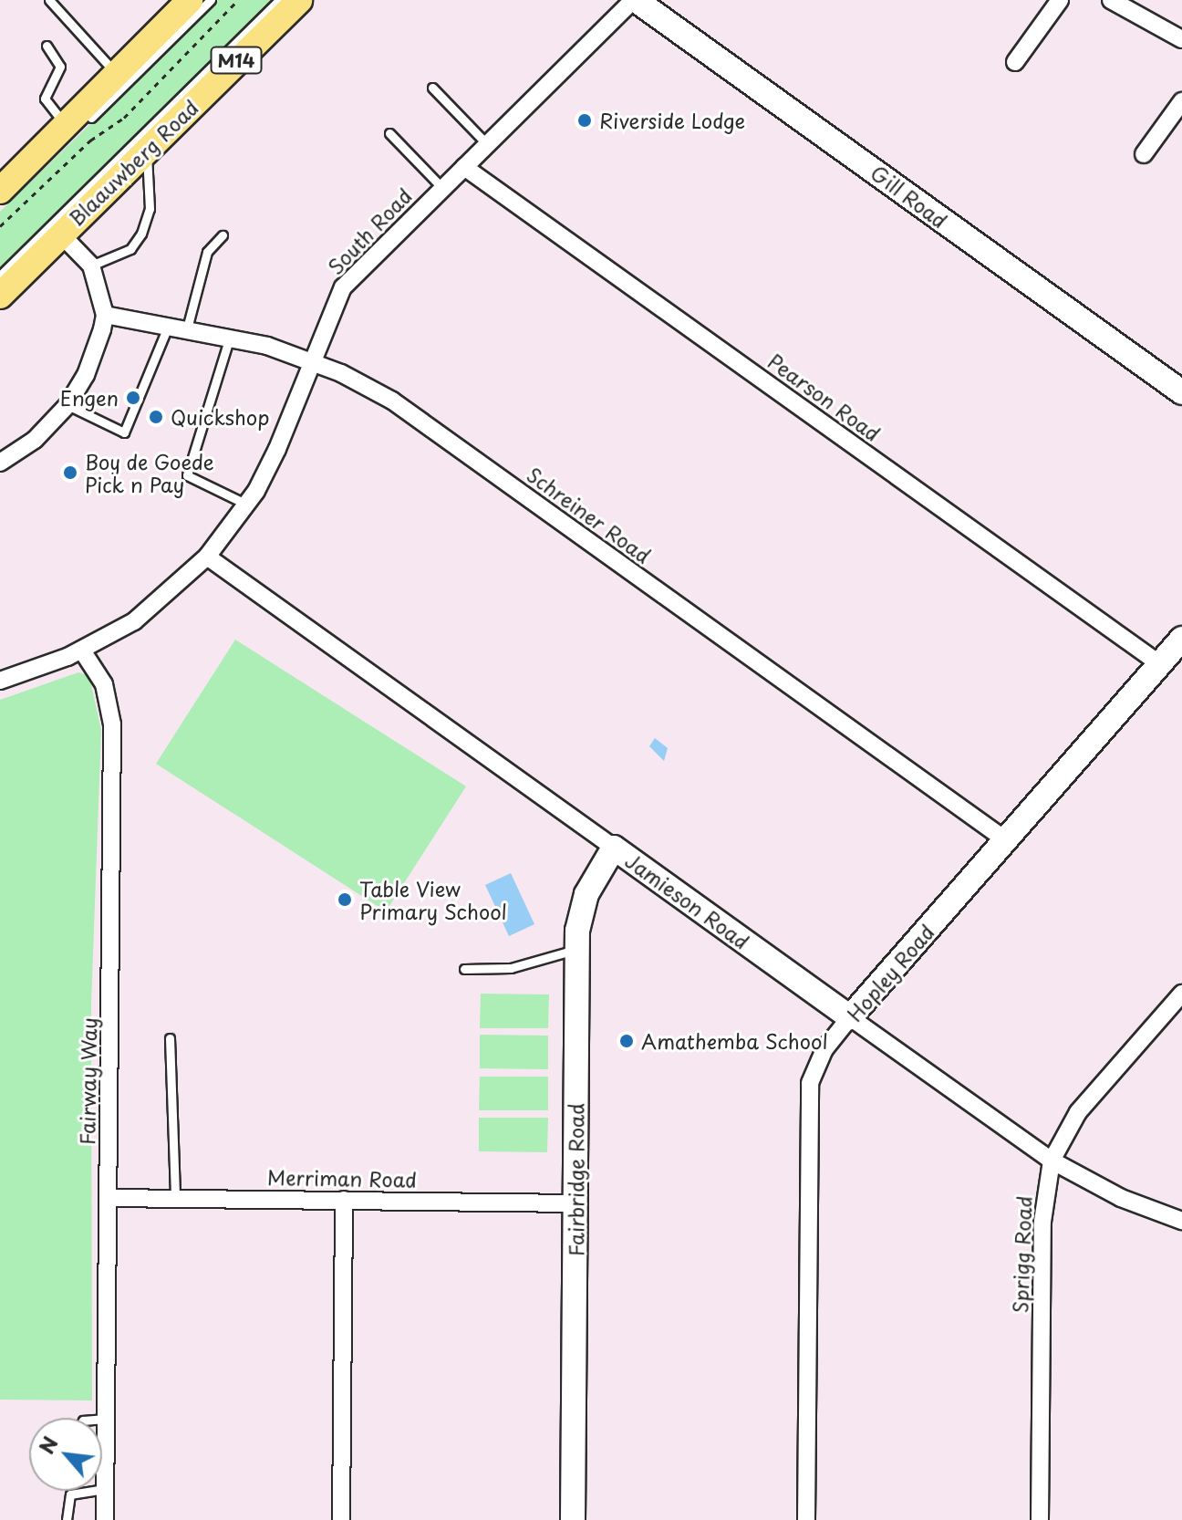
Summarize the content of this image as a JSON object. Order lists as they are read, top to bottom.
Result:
{
  "streets": {
    "main road": ["M14", "Blaauwberg Road"],
    "street": [
      "Gill Road",
      "South Road",
      "Pearson Road",
      "Schreiner Road",
      "Jamieson Road",
      "Hopley Road",
      "Fairway Way",
      "Merriman Road",
      "Fairbridge Road",
      "Sprigg Road"
    ]
  },
  "crossings": [
    ["Gill Road", "South Road"],
    ["South Road", "Pearson Road"],
    ["South Road", "Schreiner Road"],
    ["South Road", "Jamieson Road"],
    ["South Road", "Fairway Way"],
    ["Pearson Road", "Hopley Road"],
    ["Schreiner Road", "Hopley Road"],
    ["Jamieson Road", "Hopley Road"],
    ["Jamieson Road", "Fairbridge Road"],
    ["Jamieson Road", "Sprigg Road"],
    ["Fairway Way", "Merriman Road"],
    ["Merriman Road", "Fairbridge Road"]
  ],
  "places": [
    "Riverside Lodge",
    "Engen",
    "Quickshop",
    "Boy de Goede Pick n Pay",
    "Table View Primary School",
    "Amathemba School"
  ],
  "north": "top left"
}
